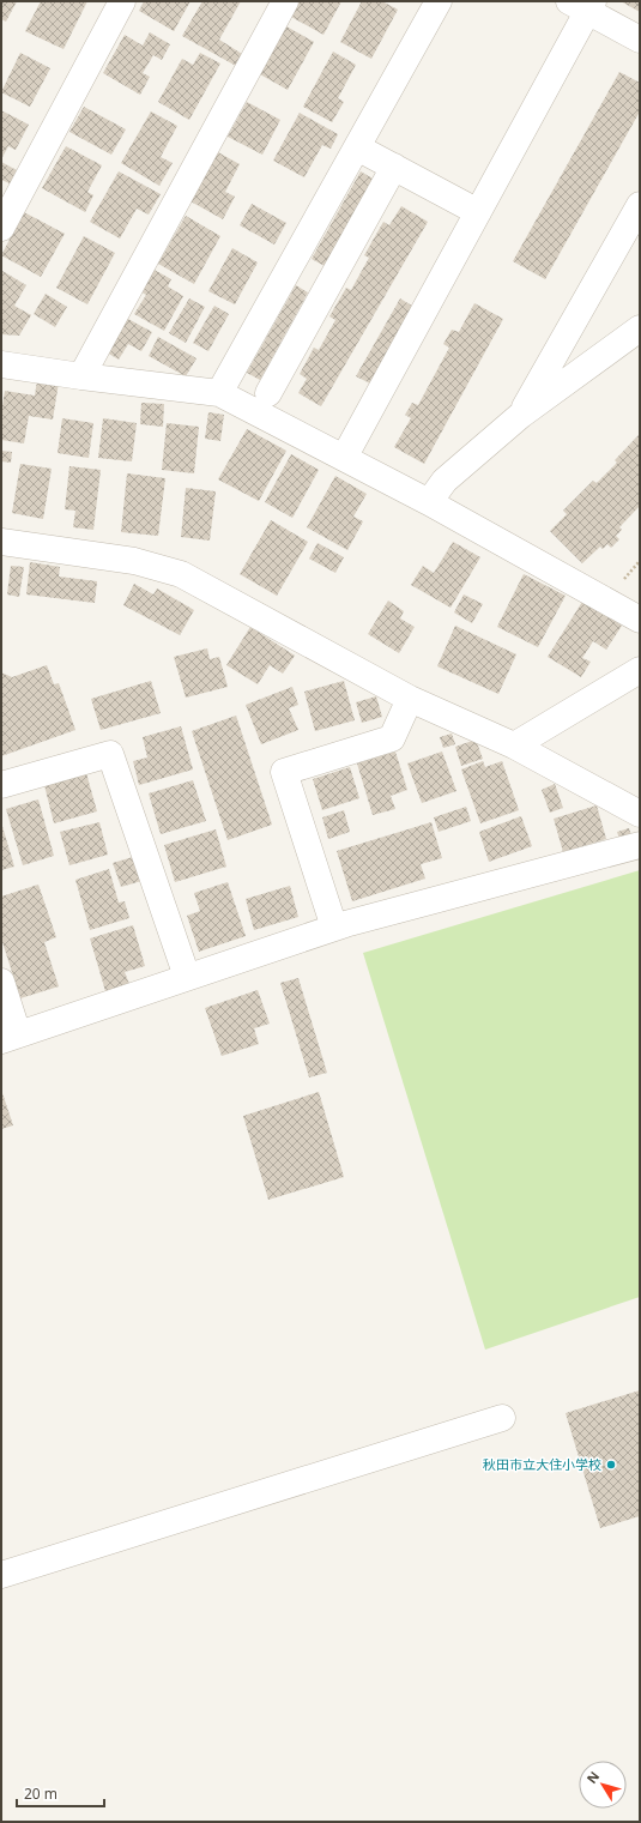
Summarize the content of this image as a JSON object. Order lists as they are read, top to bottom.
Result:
{
  "places": ["秋田市立大住小学校"],
  "scale_bar": "20 m",
  "north": "top left"
}
